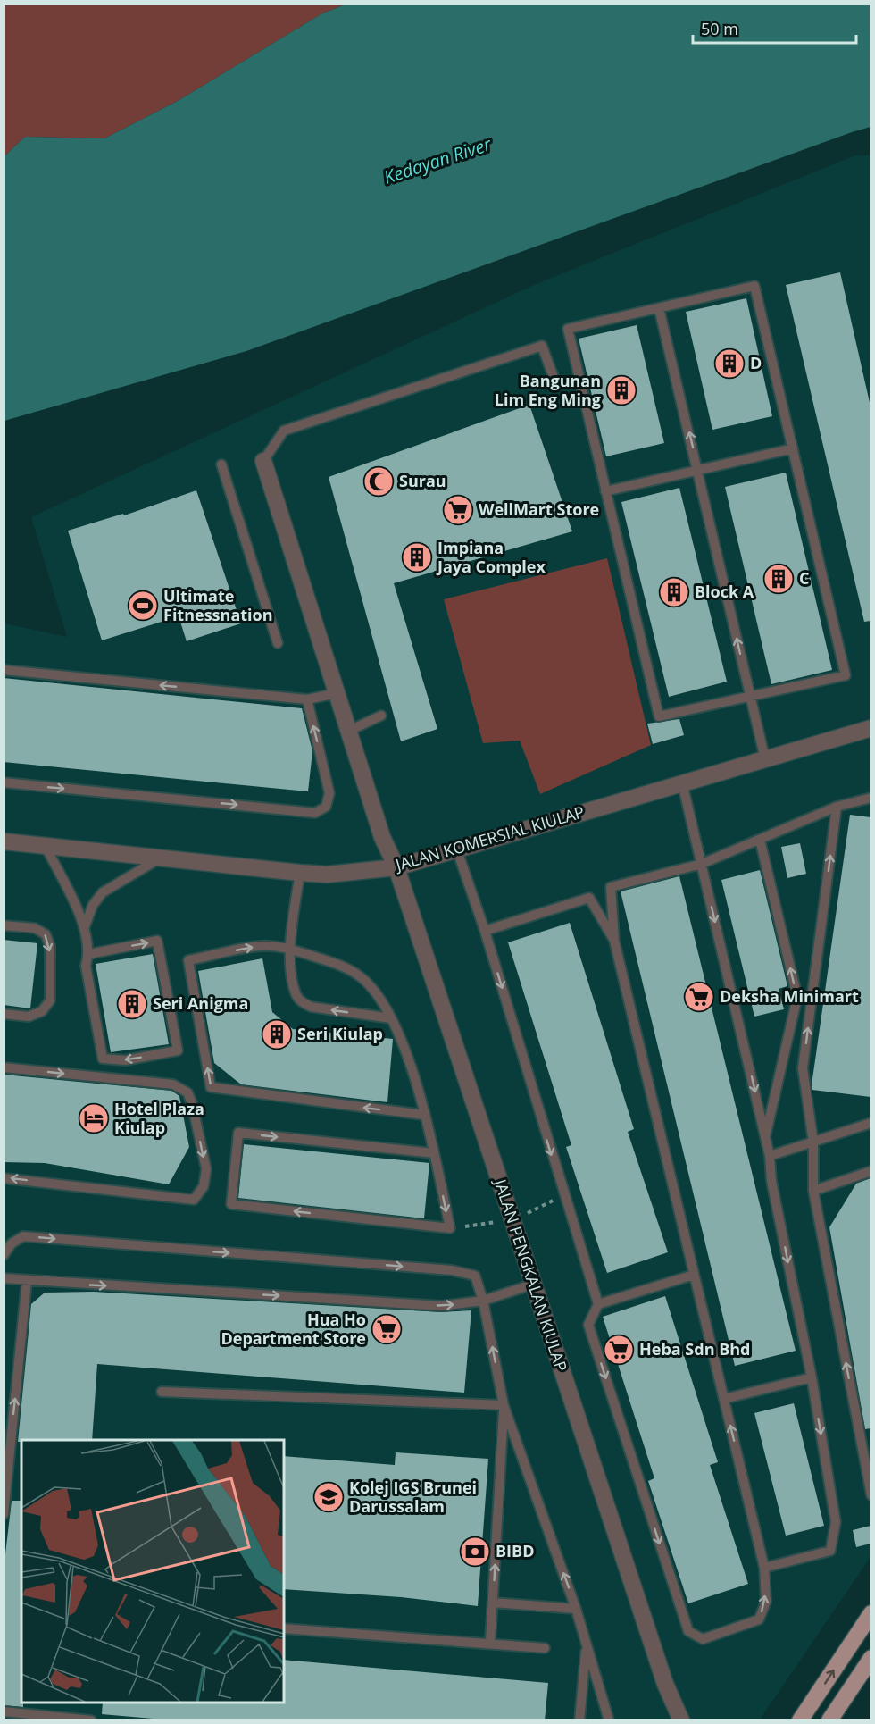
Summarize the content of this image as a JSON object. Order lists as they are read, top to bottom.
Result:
{
  "streets": {
    "street": ["JALAN KOMERSIAL KIULAP", "JALAN PENGKALAN KIULAP"]
  },
  "crossings": [
    ["JALAN KOMERSIAL KIULAP", "JALAN PENGKALAN KIULAP"]
  ],
  "water": ["Kedayan River"],
  "places": {
    "building": [
      "D",
      "Bangunan Lim Eng Ming",
      "Impiana Jaya Complex",
      "C",
      "Block A",
      "Seri Anigma",
      "Seri Kiulap"
    ],
    "mosque": ["Surau"],
    "supermarket": [
      "WellMart Store",
      "Deksha Minimart",
      "Hua Ho Department Store",
      "Heba Sdn Bhd"
    ],
    "sports": ["Ultimate Fitnessnation"],
    "hotel": ["Hotel Plaza Kiulap"],
    "school or university": ["Kolej IGS Brunei Darussalam"],
    "bank": ["BIBD"]
  },
  "scale_bar": "50 m"
}
